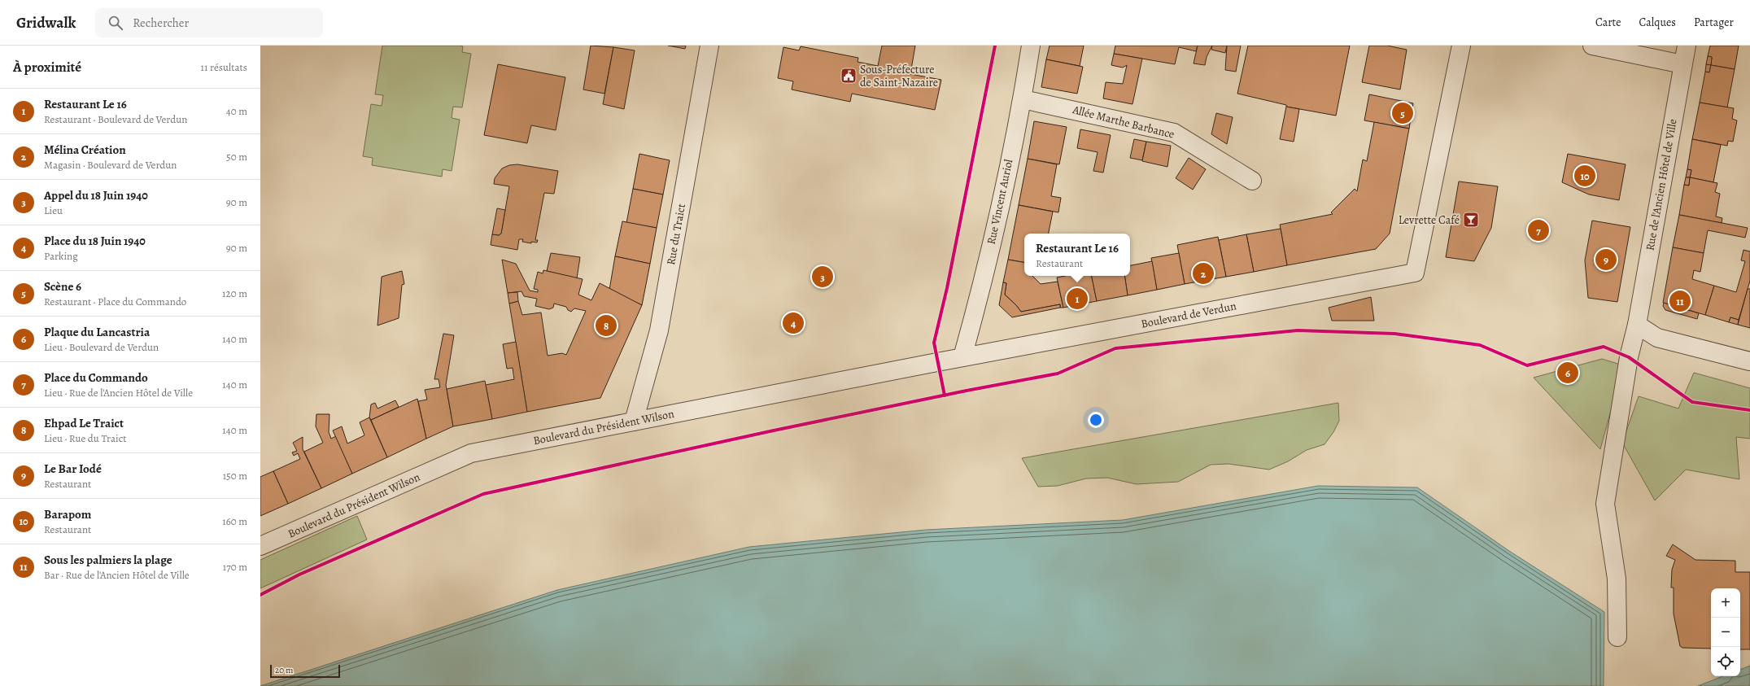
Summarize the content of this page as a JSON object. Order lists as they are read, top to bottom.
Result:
{
  "streets": {
    "street": [
      "Allée Marthe Barbance",
      "Rue de l'Ancien Hôtel de Ville",
      "Rue Vincent Auriol",
      "Rue du Traict",
      "Boulevard de Verdun",
      "Boulevard du Président Wilson"
    ]
  },
  "crossings": [
    ["Allée Marthe Barbance", "Rue Vincent Auriol"],
    ["Rue Vincent Auriol", "Boulevard de Verdun"],
    ["Rue Vincent Auriol", "Boulevard du Président Wilson"],
    ["Rue du Traict", "Boulevard du Président Wilson"],
    ["Boulevard de Verdun", "Boulevard du Président Wilson"]
  ],
  "places": {
    "public building": ["Sous-Préfecture de Saint-Nazaire"],
    "bar": ["Levrette Café"]
  },
  "scale_bar": "20 m",
  "page": {
    "header": "Gridwalk",
    "search": "Rechercher",
    "nav": ["Carte", "Calques", "Partager"],
    "heading": ["À proximité", "11 résultats"],
    "list": [
      {
        "mark": "1",
        "name": "Restaurant Le 16",
        "note": "Restaurant · Boulevard de Verdun",
        "value": "40 m"
      },
      {
        "mark": "2",
        "name": "Mélina Création",
        "note": "Magasin · Boulevard de Verdun",
        "value": "50 m"
      },
      {
        "mark": "3",
        "name": "Appel du 18 Juin 1940",
        "note": "Lieu",
        "value": "90 m"
      },
      {
        "mark": "4",
        "name": "Place du 18 Juin 1940",
        "note": "Parking",
        "value": "90 m"
      },
      {
        "mark": "5",
        "name": "Scène 6",
        "note": "Restaurant · Place du Commando",
        "value": "120 m"
      },
      {
        "mark": "6",
        "name": "Plaque du Lancastria",
        "note": "Lieu · Boulevard de Verdun",
        "value": "140 m"
      },
      {
        "mark": "7",
        "name": "Place du Commando",
        "note": "Lieu · Rue de l'Ancien Hôtel de Ville",
        "value": "140 m"
      },
      {
        "mark": "8",
        "name": "Ehpad Le Traict",
        "note": "Lieu · Rue du Traict",
        "value": "140 m"
      },
      {
        "mark": "9",
        "name": "Le Bar Iodé",
        "note": "Restaurant",
        "value": "150 m"
      },
      {
        "mark": "10",
        "name": "Barapom",
        "note": "Restaurant",
        "value": "160 m"
      },
      {
        "mark": "11",
        "name": "Sous les palmiers la plage",
        "note": "Bar · Rue de l'Ancien Hôtel de Ville",
        "value": "170 m"
      }
    ],
    "pins": [
      "5",
      "10",
      "7",
      "9",
      "2",
      "3",
      "1",
      "11",
      "4",
      "8",
      "6"
    ],
    "popup": ["Restaurant Le 16", "Restaurant"],
    "map_buttons": ["+", "−"],
    "scale": "20 m"
  }
}
